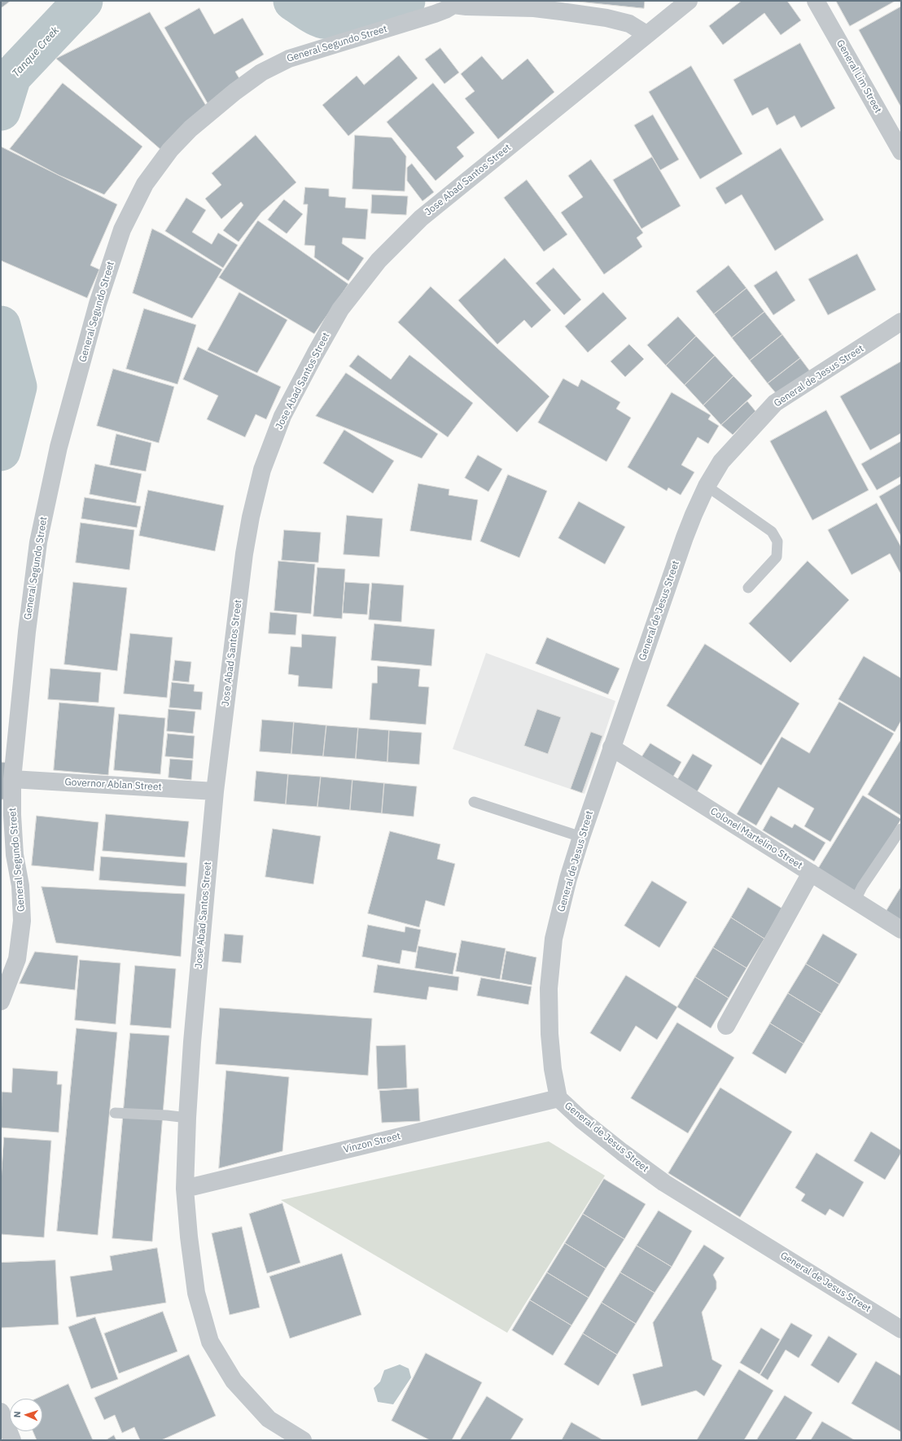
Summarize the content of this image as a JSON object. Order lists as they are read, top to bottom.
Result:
{
  "streets": {
    "street": [
      "General Segundo Street",
      "General Lim Street",
      "Jose Abad Santos Street",
      "General de Jesus Street",
      "Governor Ablan Street",
      "Colonel Martelino Street",
      "Vinzon Street"
    ]
  },
  "crossings": [
    ["General Segundo Street", "Jose Abad Santos Street"],
    ["General Segundo Street", "Governor Ablan Street"],
    ["Jose Abad Santos Street", "Governor Ablan Street"],
    ["Jose Abad Santos Street", "Vinzon Street"],
    ["General de Jesus Street", "Colonel Martelino Street"],
    ["General de Jesus Street", "Vinzon Street"]
  ],
  "water": ["Tanque Creek"],
  "north": "left"
}
